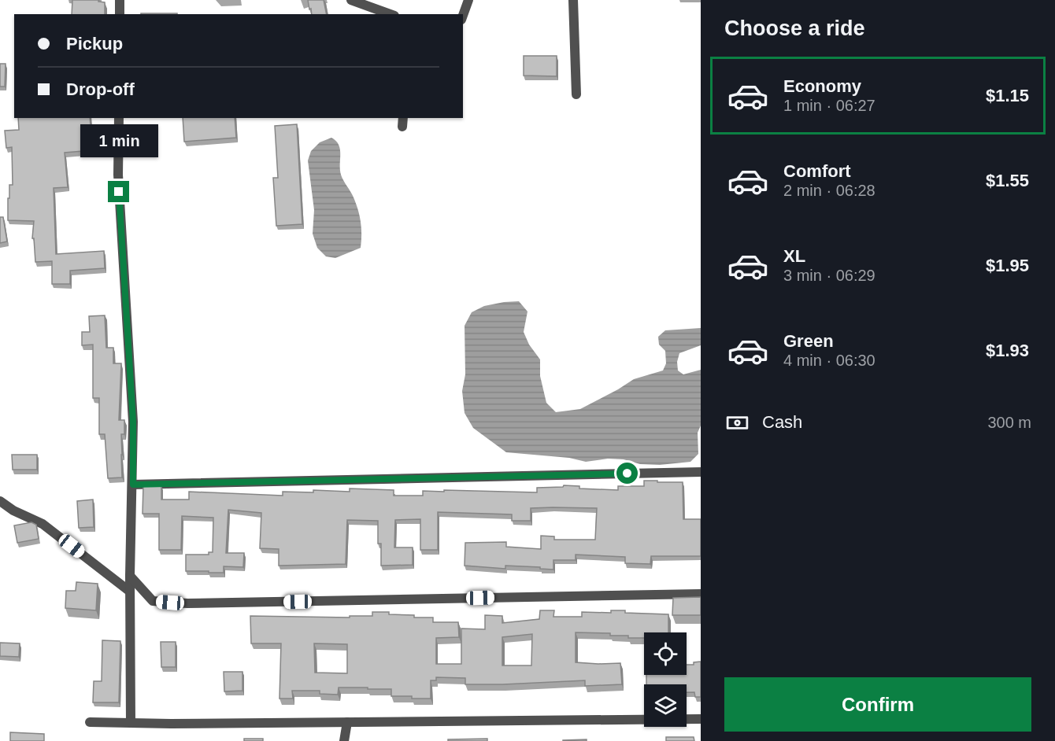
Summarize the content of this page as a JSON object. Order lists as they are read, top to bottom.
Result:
{
  "page": {
    "heading": "Choose a ride",
    "banner": ["Pickup", "Drop-off"],
    "list": [
      {
        "name": "Economy",
        "note": "1 min · 06:27",
        "value": "$1.15"
      },
      {
        "name": "Comfort",
        "note": "2 min · 06:28",
        "value": "$1.55"
      },
      {
        "name": "XL",
        "note": "3 min · 06:29",
        "value": "$1.95"
      },
      {
        "name": "Green",
        "note": "4 min · 06:30",
        "value": "$1.93"
      }
    ],
    "bubble": "1 min",
    "pay": ["Cash", "300 m"],
    "buttons": "Confirm"
  }
}
